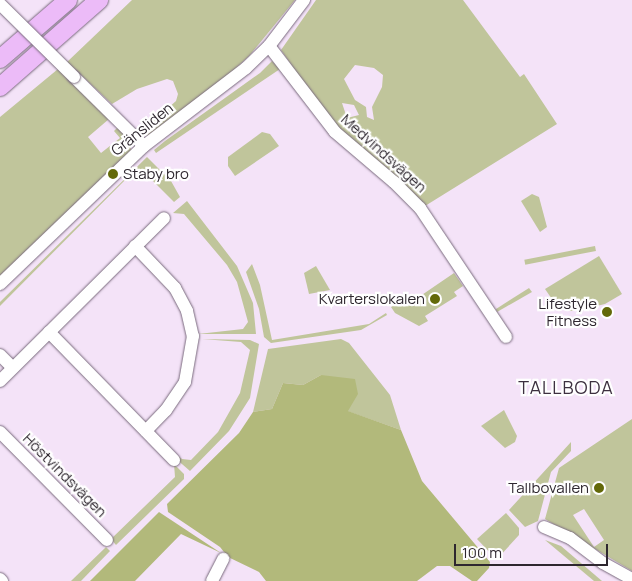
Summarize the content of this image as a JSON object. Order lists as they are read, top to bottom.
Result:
{
  "streets": {
    "street": ["Gränsliden", "Medvindsvägen", "Höstvindsvägen"]
  },
  "crossings": [
    ["Gränsliden", "Medvindsvägen"]
  ],
  "districts": ["TALLBODA"],
  "places": [
    "Staby bro",
    "Kvarterslokalen",
    "Lifestyle Fitness",
    "Tallbovallen"
  ],
  "scale_bar": "100 m"
}
